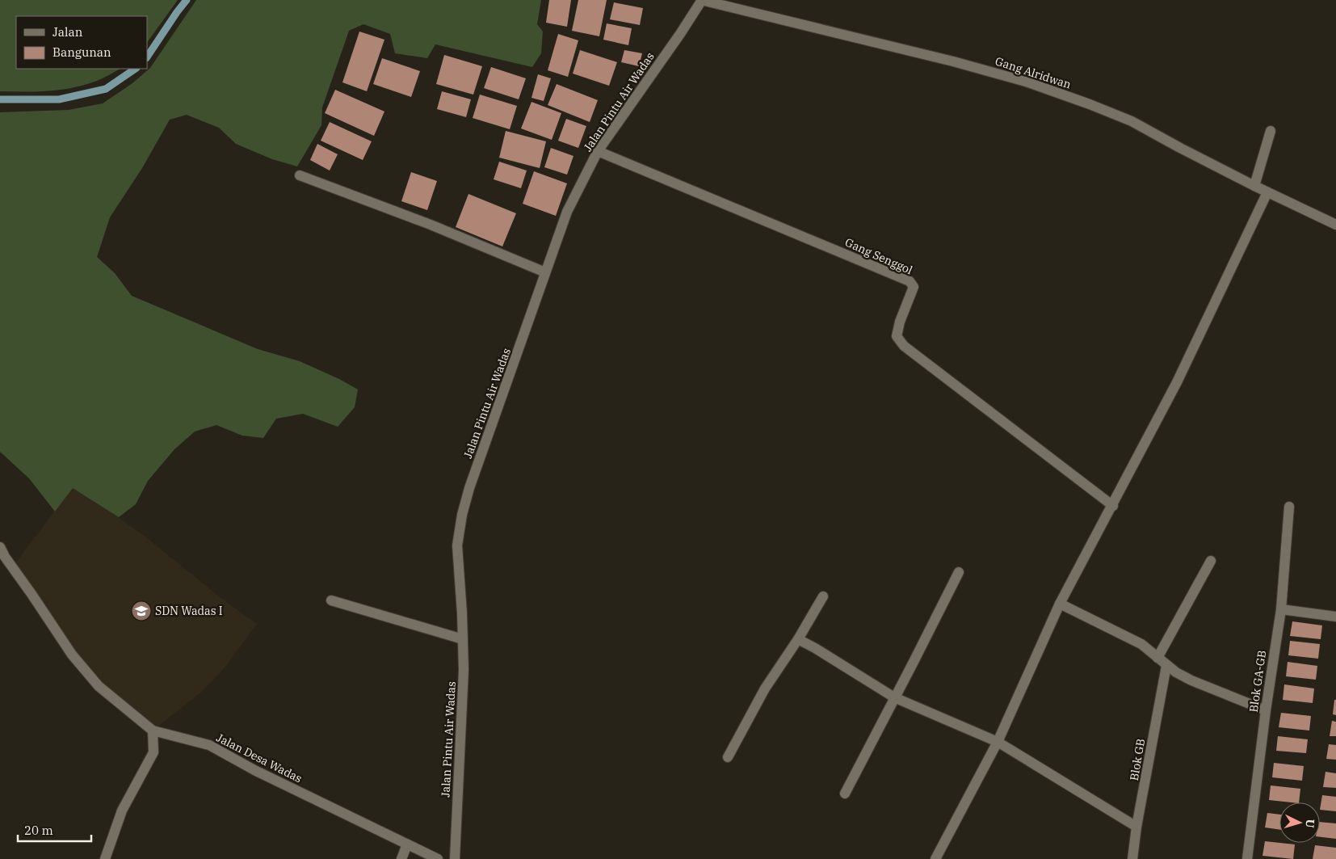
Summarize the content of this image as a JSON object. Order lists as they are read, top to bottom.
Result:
{
  "streets": {
    "street": [
      "Gang Alridwan",
      "Jalan Pintu Air Wadas",
      "Gang Senggol",
      "Blok GA-GB",
      "Jalan Desa Wadas",
      "Blok GB"
    ]
  },
  "crossings": [
    ["Gang Alridwan", "Jalan Pintu Air Wadas"],
    ["Jalan Pintu Air Wadas", "Gang Senggol"]
  ],
  "places": {
    "school or university": ["SDN Wadas I"]
  },
  "legend": ["Jalan", "Bangunan"],
  "scale_bar": "20 m",
  "north": "right"
}
